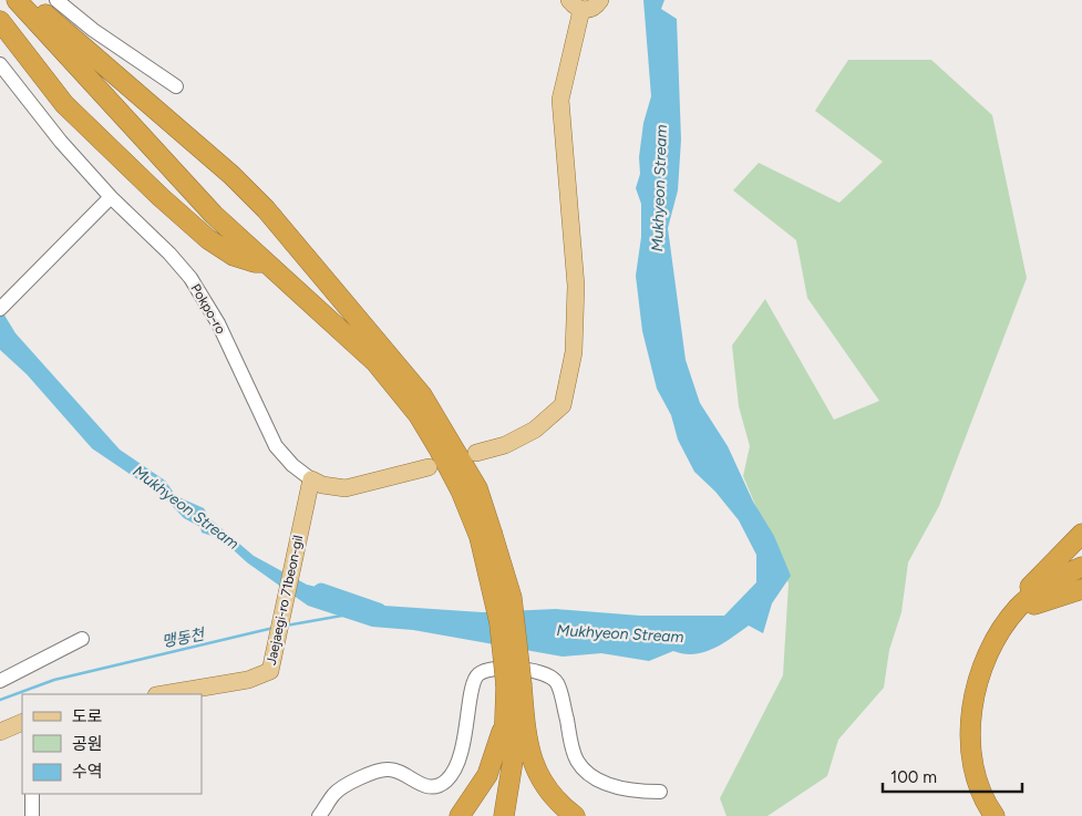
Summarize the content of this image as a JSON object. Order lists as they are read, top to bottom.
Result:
{
  "streets": {
    "main road": ["Pokpo-ro", "Jaejaegi-ro 71beon-gil"]
  },
  "crossings": [
    ["Pokpo-ro", "Jaejaegi-ro 71beon-gil"]
  ],
  "water": ["Mukhyeon Stream", "맹동천"],
  "legend": ["도로", "공원", "수역"],
  "scale_bar": "100 m"
}
